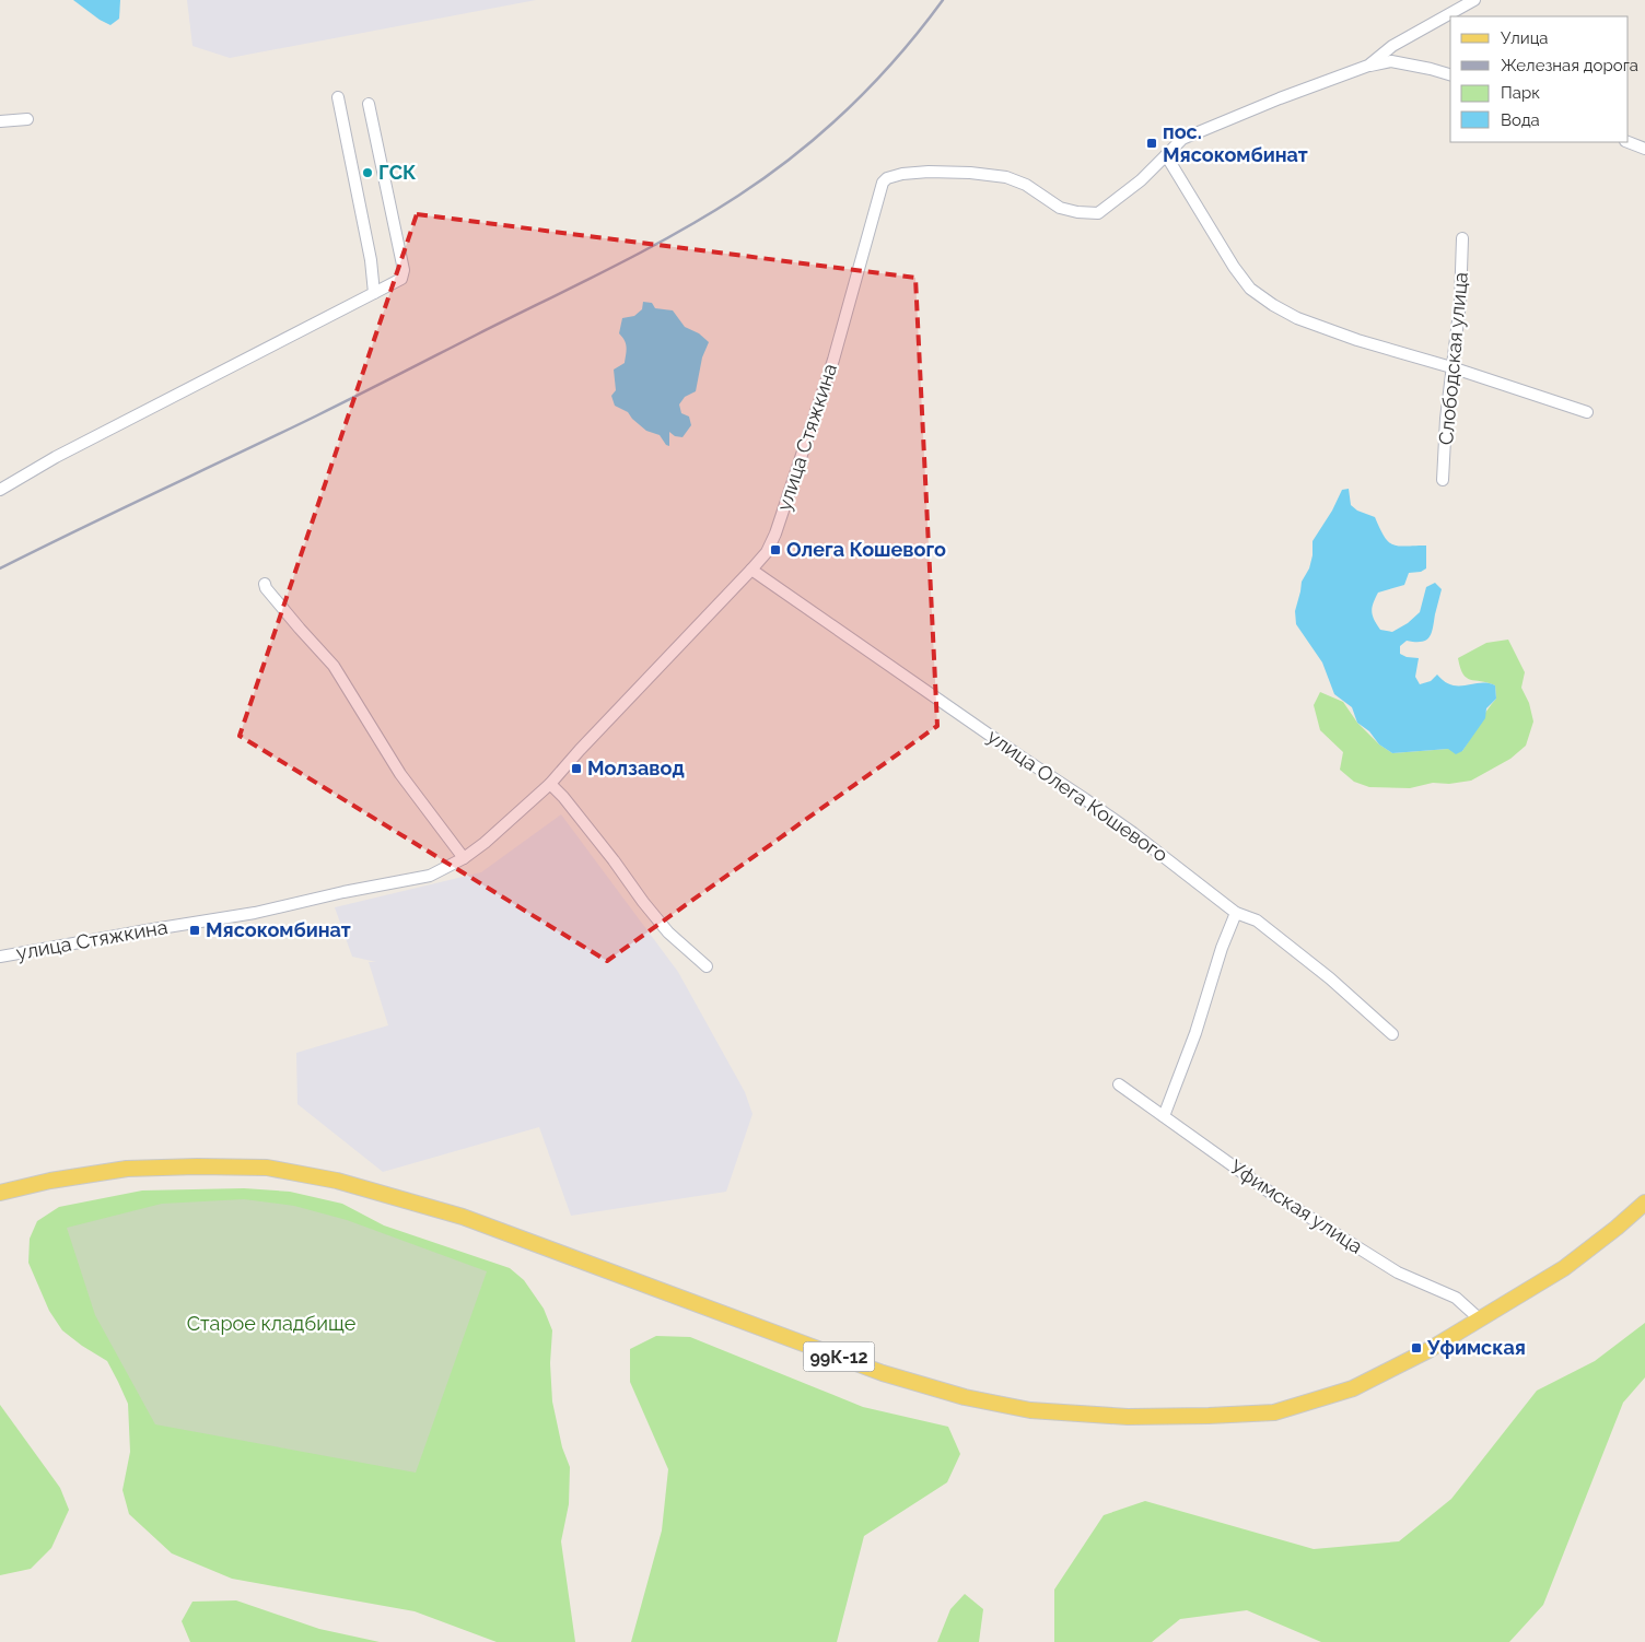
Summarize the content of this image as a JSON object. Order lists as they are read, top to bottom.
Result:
{
  "streets": {
    "main road": ["99К-12"],
    "street": [
      "Слободская улица",
      "улица Стяжкина",
      "улица Олега Кошевого",
      "Уфимская улица"
    ]
  },
  "crossings": [
    ["улица Стяжкина", "улица Олега Кошевого"],
    ["Уфимская улица", "99К-12"]
  ],
  "parks": ["Старое кладбище"],
  "places": {
    "transit": [
      "пос. Мясокомбинат",
      "Олега Кошевого",
      "Молзавод",
      "Мясокомбинат",
      "Уфимская"
    ],
    "other": ["ГСК"]
  },
  "legend": [
    "Улица",
    "Железная дорога",
    "Парк",
    "Вода"
  ]
}
